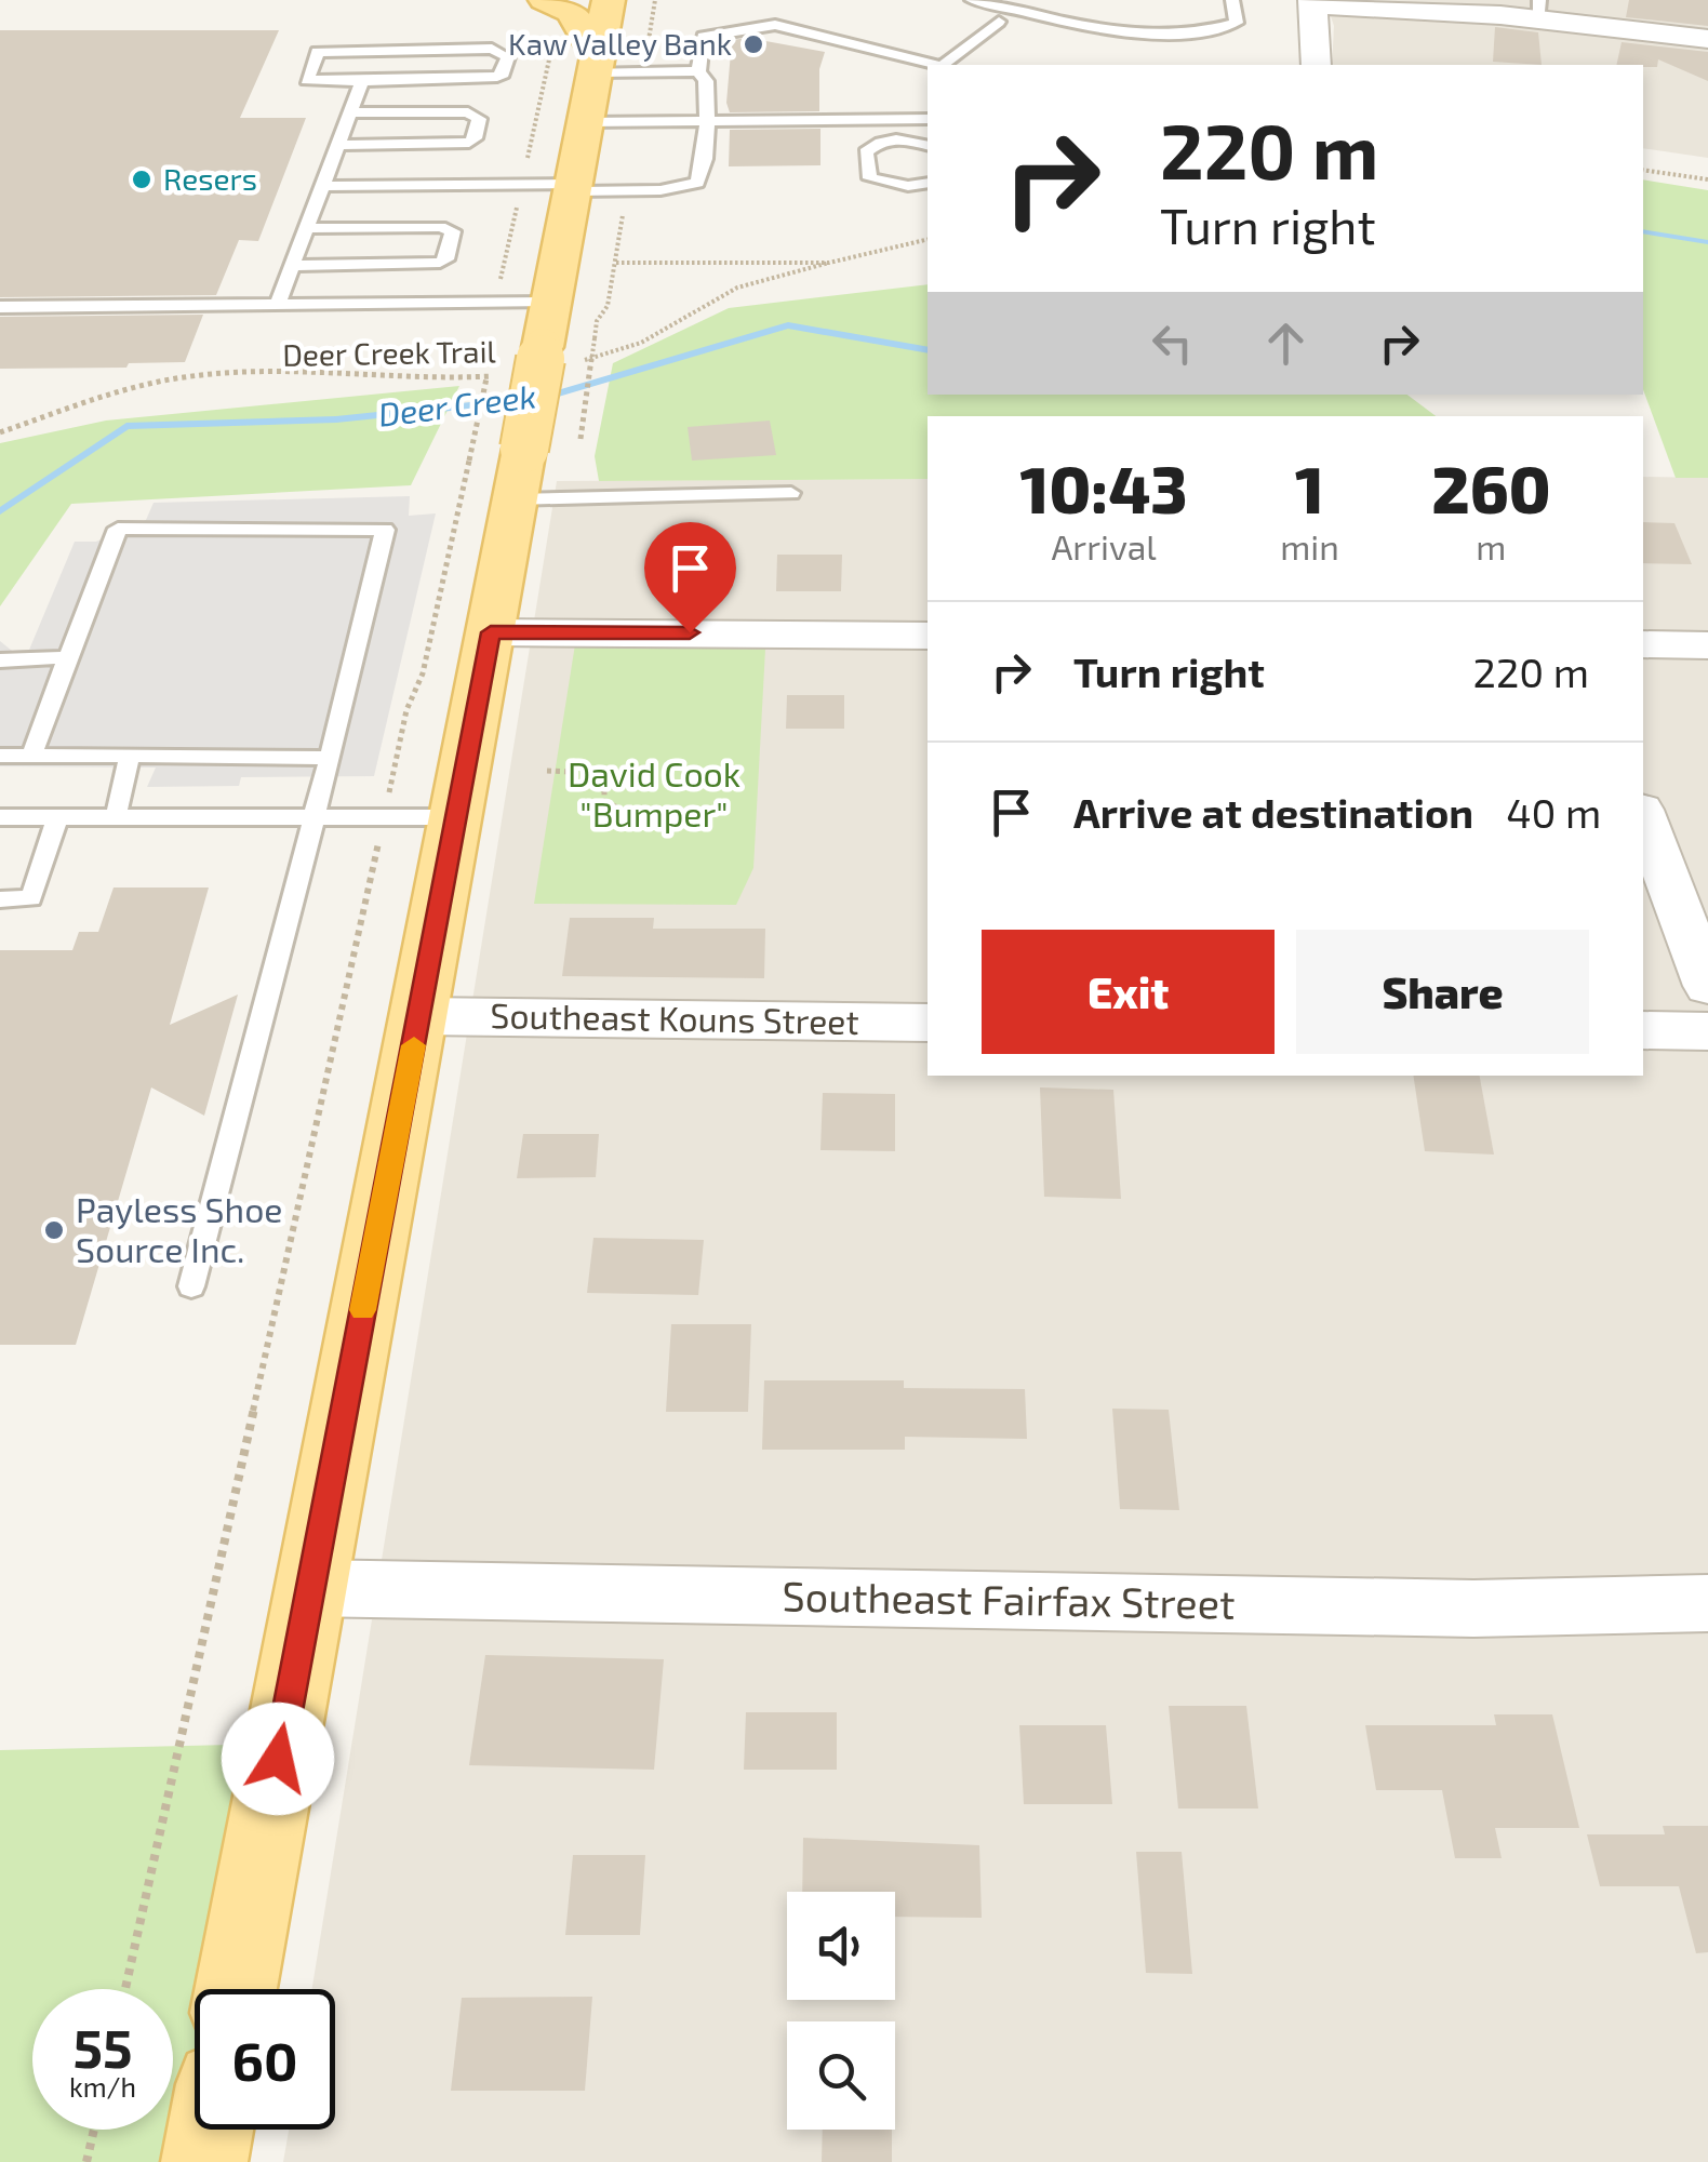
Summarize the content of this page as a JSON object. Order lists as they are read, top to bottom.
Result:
{
  "streets": {
    "street": ["Southeast Kouns Street", "Southeast Fairfax Street"],
    "path": ["Deer Creek Trail"]
  },
  "water": ["Deer Creek"],
  "parks": ["David Cook \"Bumper\""],
  "places": ["Kaw Valley Bank", "Resers", "Payless Shoe Source Inc."],
  "page": {
    "turn": ["220 m", "Turn right"],
    "eta": [
      "10:43",
      "Arrival",
      "1",
      "min",
      "260",
      "m"
    ],
    "list": [
      {
        "name": "Turn right",
        "value": "220 m"
      },
      {
        "name": "Arrive at destination",
        "value": "40 m"
      }
    ],
    "buttons": ["Exit", "Share"],
    "speed": "55 km/h",
    "limit": "60"
  }
}
